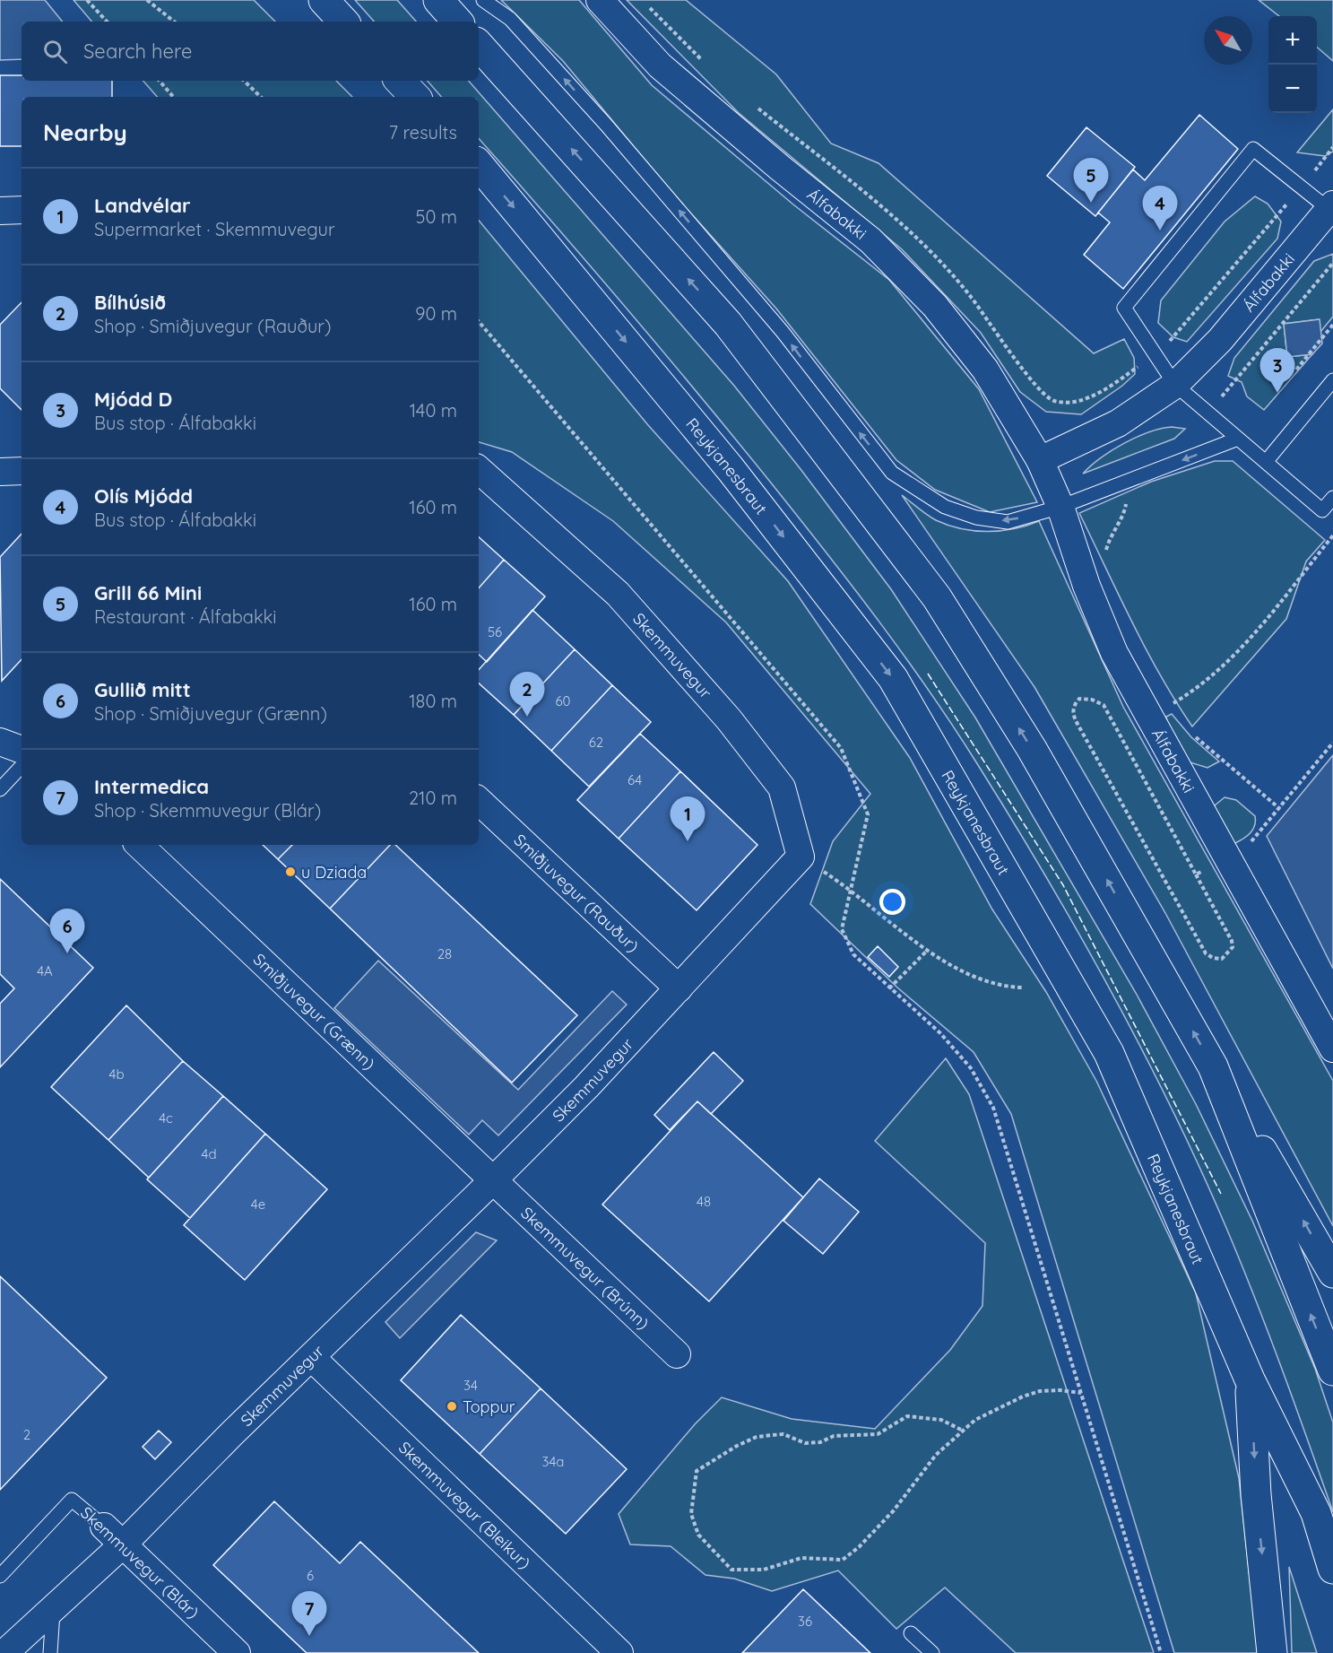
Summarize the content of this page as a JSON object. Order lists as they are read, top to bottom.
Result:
{
  "streets": {
    "highway": ["Reykjanesbraut"],
    "street": [
      "Álfabakki",
      "Skemmuvegur",
      "Smiðjuvegur (Rauður)",
      "Smiðjuvegur (Grænn)",
      "Skemmuvegur (Brúnn)",
      "Skemmuvegur (Bleikur)",
      "Skemmuvegur (Blár)"
    ]
  },
  "crossings": [
    ["Skemmuvegur", "Smiðjuvegur (Rauður)"],
    ["Skemmuvegur", "Smiðjuvegur (Grænn)"],
    ["Skemmuvegur", "Skemmuvegur (Brúnn)"],
    ["Skemmuvegur", "Skemmuvegur (Bleikur)"],
    ["Skemmuvegur", "Skemmuvegur (Blár)"],
    ["Smiðjuvegur (Grænn)", "Skemmuvegur (Brúnn)"]
  ],
  "places": ["u Dziada", "Toppur"],
  "house_numbers": [
    "56",
    "60",
    "62",
    "64",
    "28",
    "4A",
    "4b",
    "4c",
    "4d",
    "48",
    "4e",
    "34",
    "2",
    "34a",
    "6",
    "36"
  ],
  "north": "top left",
  "page": {
    "map_buttons": ["+", "−"],
    "search": "Search here",
    "heading": ["Nearby", "7 results"],
    "pins": [
      "5",
      "4",
      "3",
      "2",
      "1",
      "6",
      "7"
    ],
    "list": [
      {
        "mark": "1",
        "name": "Landvélar",
        "note": "Supermarket · Skemmuvegur",
        "value": "50 m"
      },
      {
        "mark": "2",
        "name": "Bílhúsið",
        "note": "Shop · Smiðjuvegur (Rauður)",
        "value": "90 m"
      },
      {
        "mark": "3",
        "name": "Mjódd D",
        "note": "Bus stop · Álfabakki",
        "value": "140 m"
      },
      {
        "mark": "4",
        "name": "Olís Mjódd",
        "note": "Bus stop · Álfabakki",
        "value": "160 m"
      },
      {
        "mark": "5",
        "name": "Grill 66 Mini",
        "note": "Restaurant · Álfabakki",
        "value": "160 m"
      },
      {
        "mark": "6",
        "name": "Gullið mitt",
        "note": "Shop · Smiðjuvegur (Grænn)",
        "value": "180 m"
      },
      {
        "mark": "7",
        "name": "Intermedica",
        "note": "Shop · Skemmuvegur (Blár)",
        "value": "210 m"
      }
    ]
  }
}
